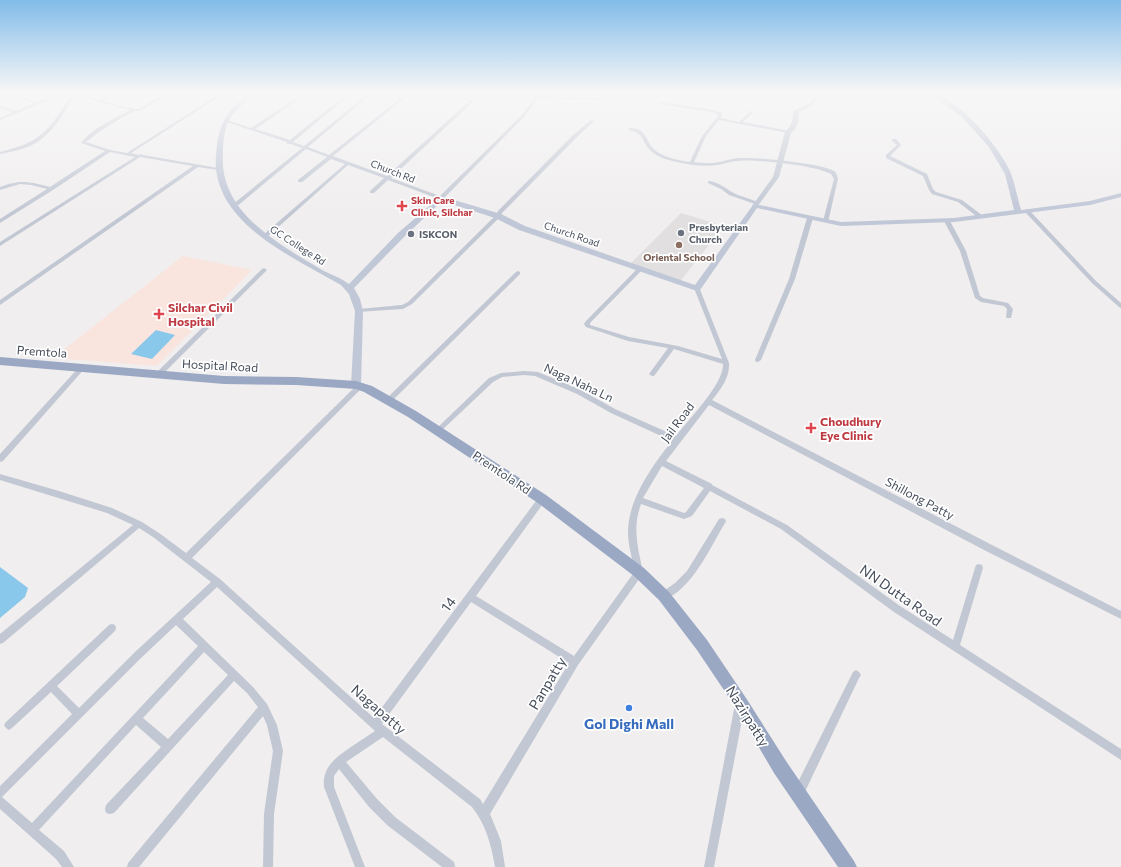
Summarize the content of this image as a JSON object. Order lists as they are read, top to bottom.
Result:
{
  "streets": {
    "highway": [
      "Premtola",
      "Hospital Road",
      "Premtola Rd",
      "Nazirpatty"
    ],
    "main road": ["Church Road", "GC College Rd"],
    "street": [
      "Church Rd",
      "Naga Naha Ln",
      "Jail Road",
      "Shillong Patty",
      "NN Dutta Road",
      "14",
      "Panpatty",
      "Nagapatty"
    ]
  },
  "crossings": [
    ["Church Rd", "Church Road"],
    ["Premtola", "Hospital Road"],
    ["Hospital Road", "Premtola Rd"],
    ["Naga Naha Ln", "Jail Road"],
    ["Naga Naha Ln", "Premtola Rd"],
    ["Jail Road", "Premtola Rd"],
    ["Jail Road", "Shillong Patty"],
    ["Jail Road", "NN Dutta Road"],
    ["Jail Road", "Panpatty"],
    ["Jail Road", "Nazirpatty"],
    ["Premtola Rd", "14"],
    ["Premtola Rd", "Panpatty"],
    ["Premtola Rd", "Nazirpatty"],
    ["14", "Nagapatty"],
    ["Panpatty", "Nagapatty"],
    ["Panpatty", "Nazirpatty"]
  ],
  "places": {
    "health": ["Skin Care Clinic, Silchar", "Silchar Civil Hospital", "Choudhury Eye Clinic"],
    "other": [
      "Presbyterian Church",
      "ISKCON",
      "Oriental School",
      "Gol Dighi Mall"
    ]
  }
}
